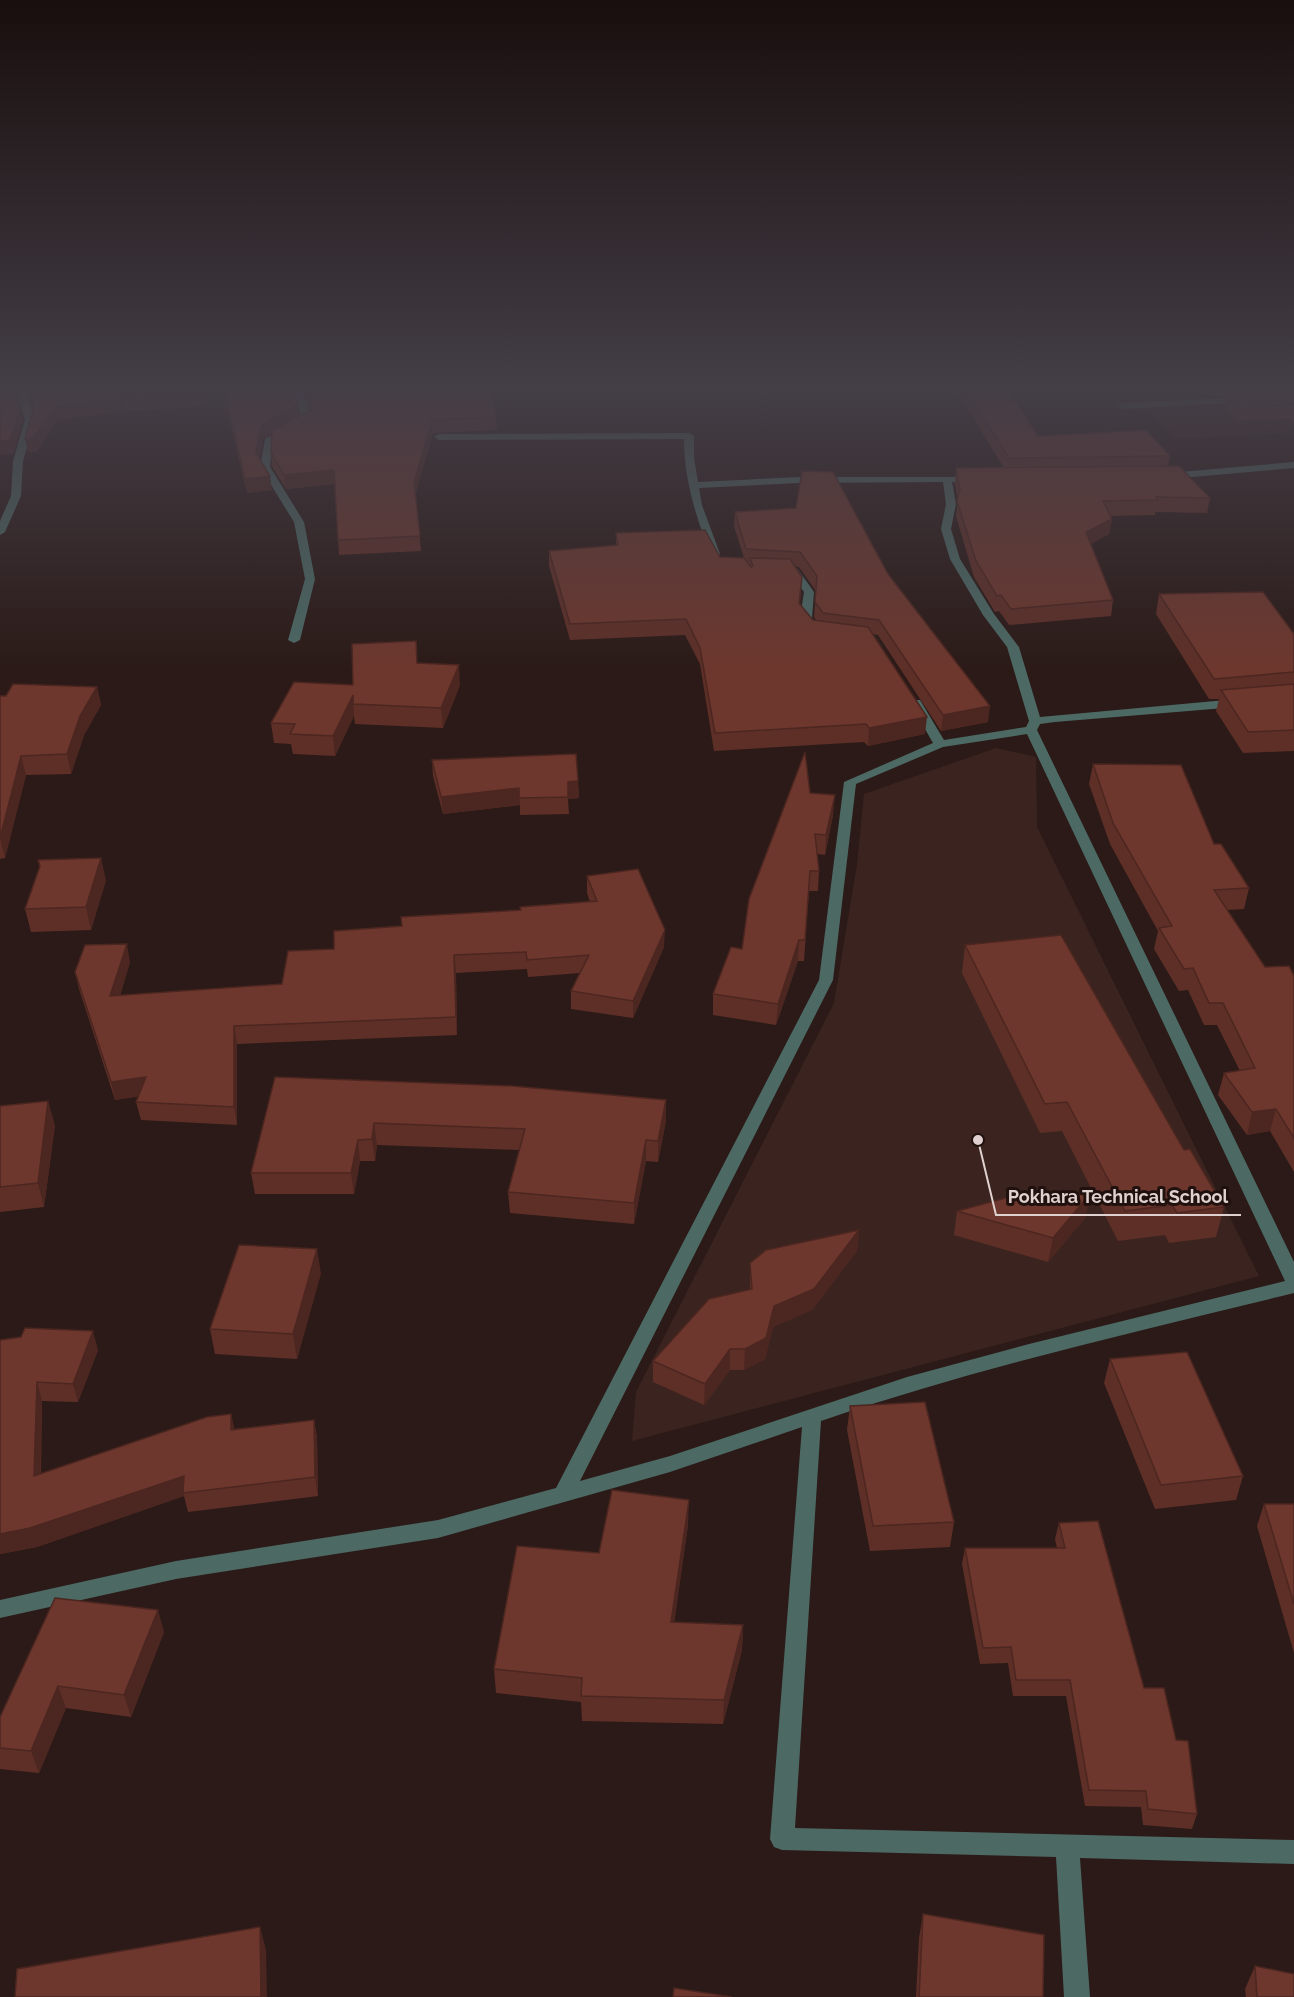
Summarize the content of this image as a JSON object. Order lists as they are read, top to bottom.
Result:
{
  "places": ["Pokhara Technical School"]
}
